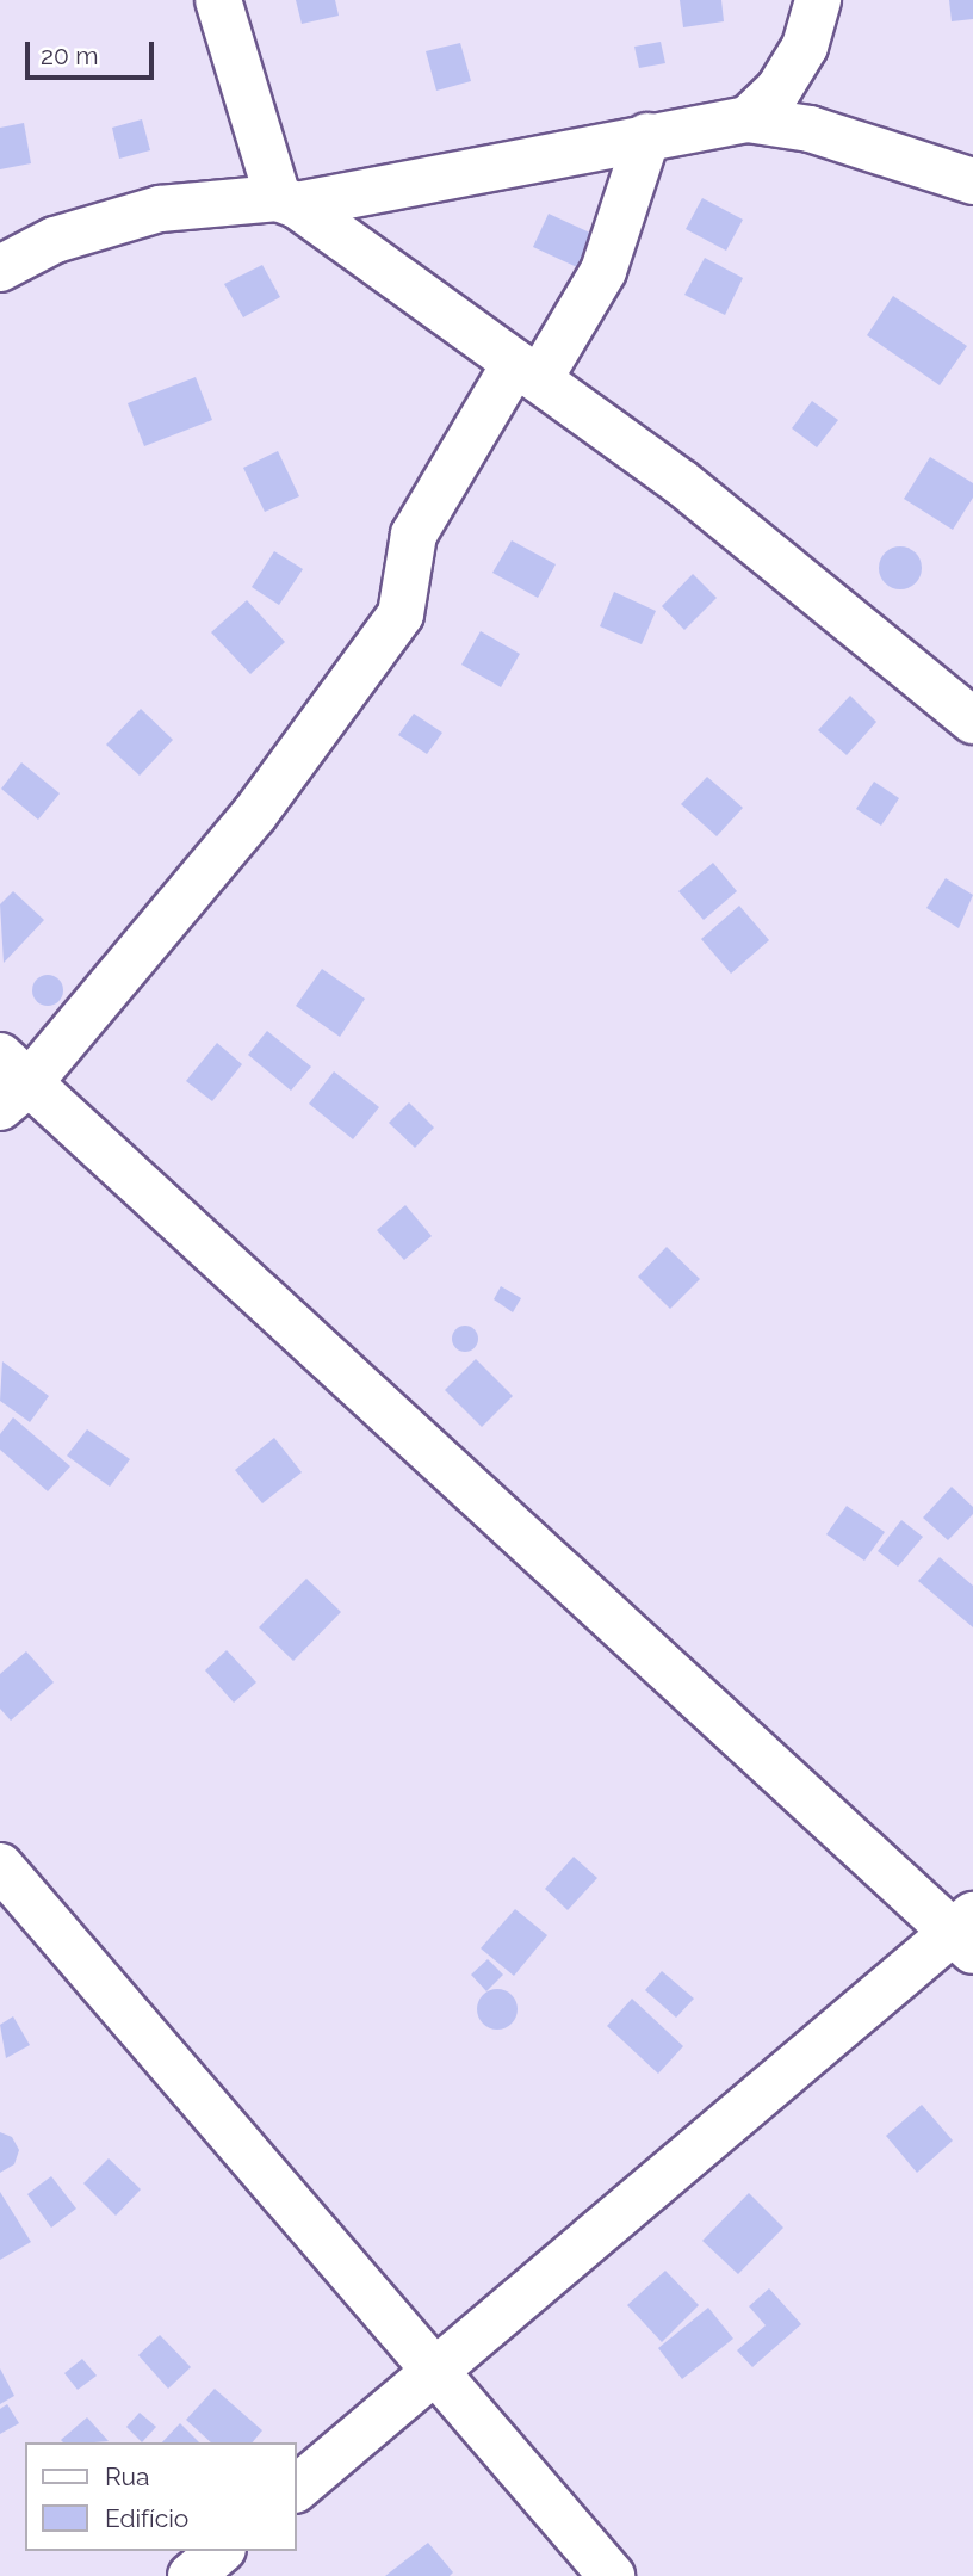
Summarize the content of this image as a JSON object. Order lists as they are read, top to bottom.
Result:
{
  "legend": ["Rua", "Edifício"],
  "scale_bar": "20 m"
}
